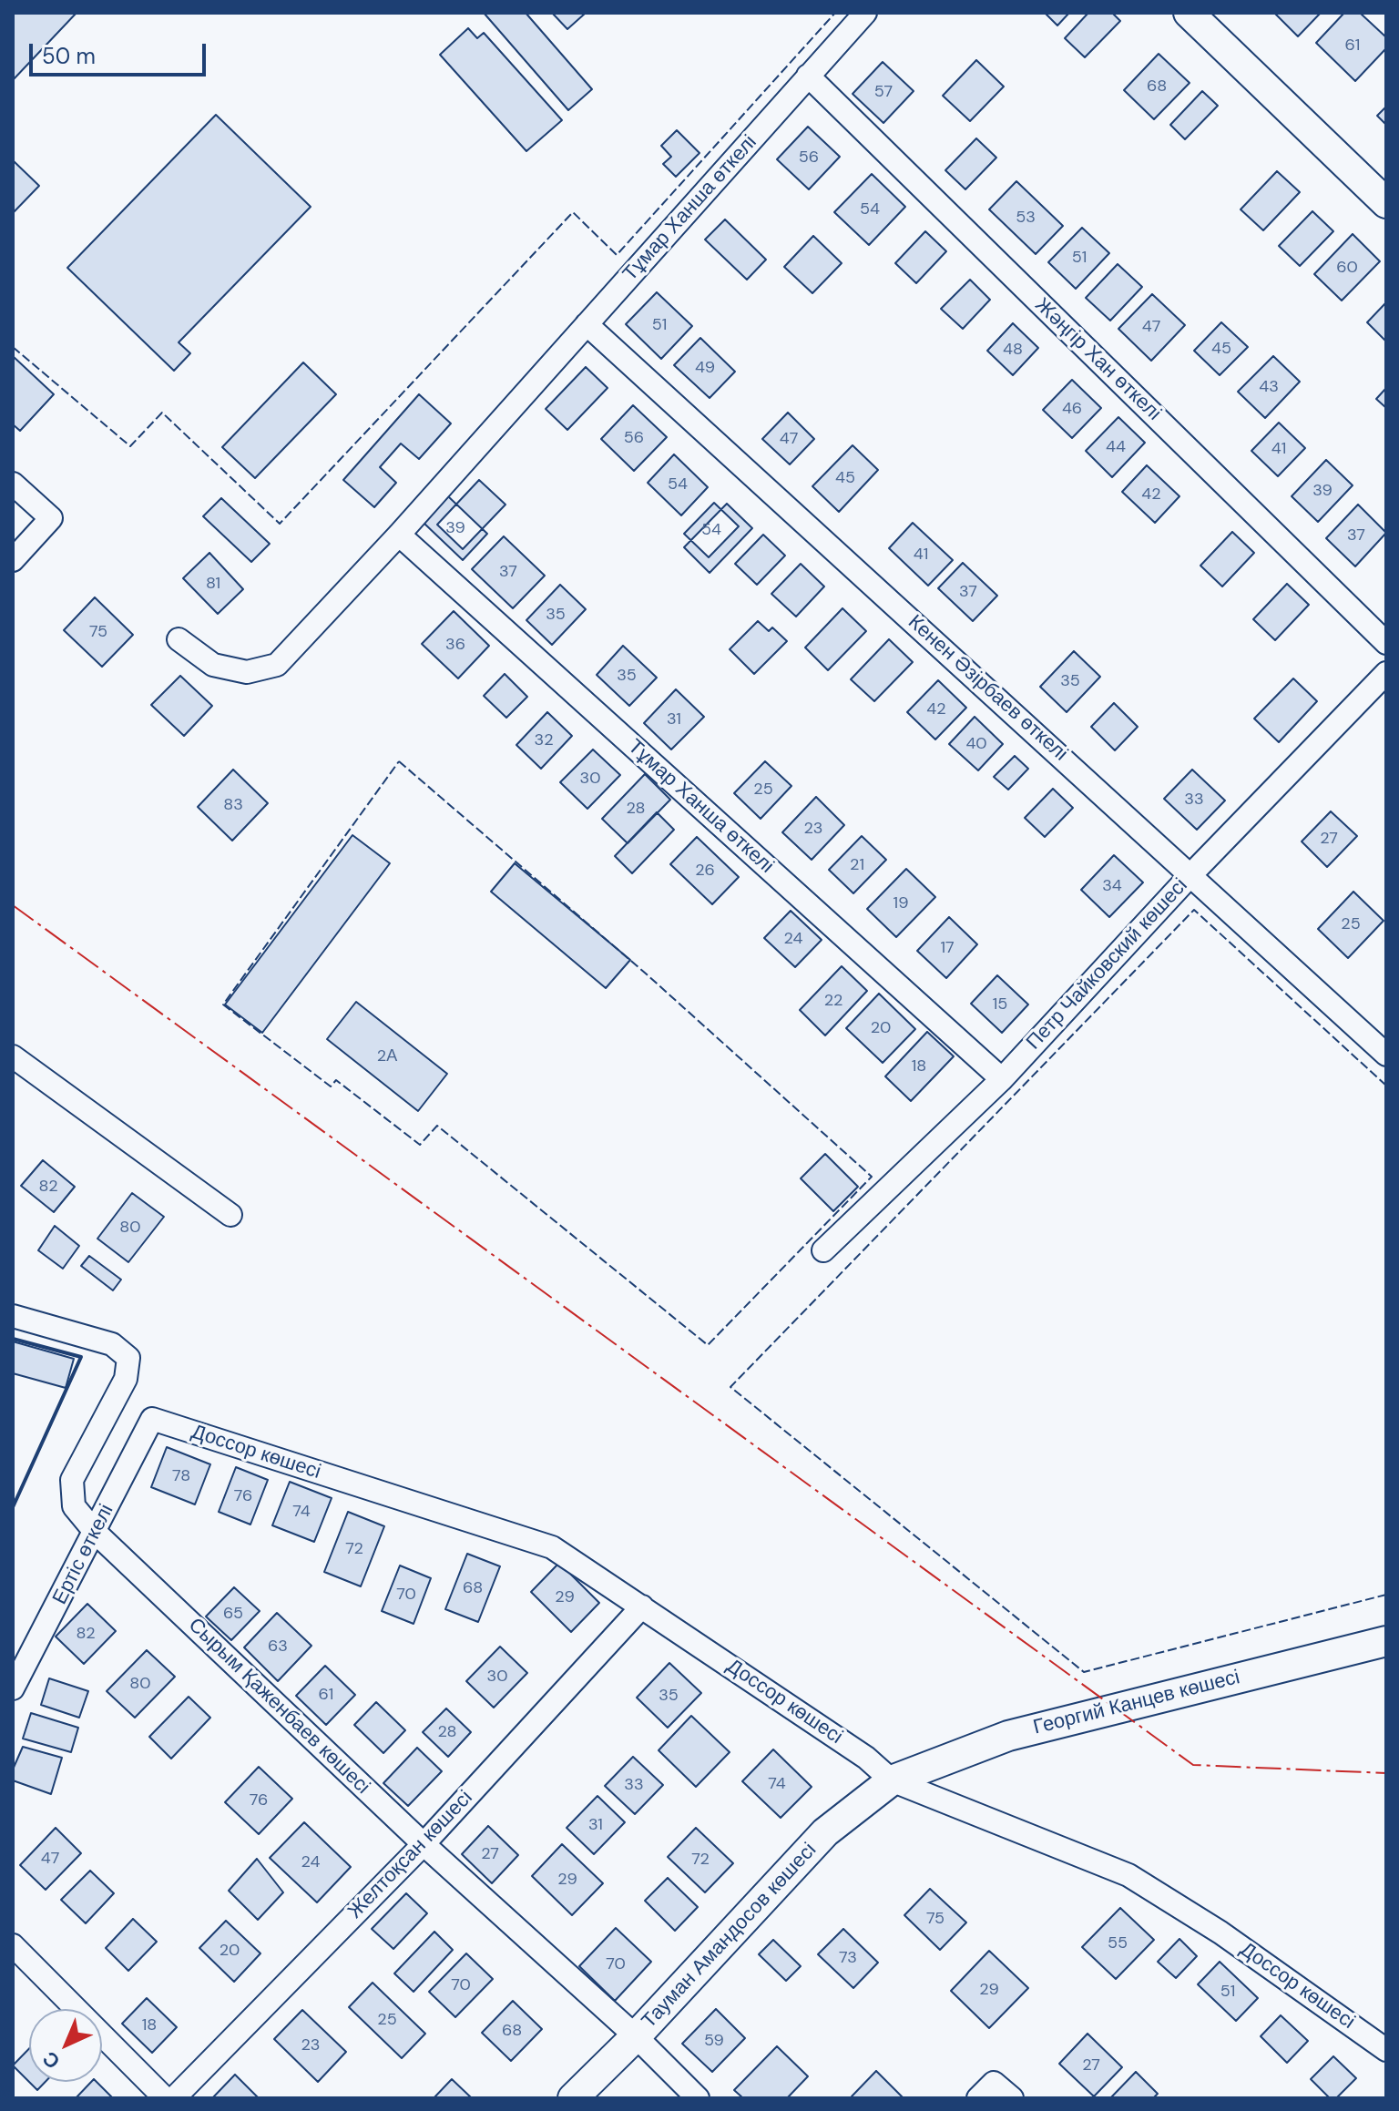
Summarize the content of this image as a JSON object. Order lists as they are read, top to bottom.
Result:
{
  "streets": {
    "main road": ["Георгий Канцев көшесі", "Тауман Амандосов көшесі"],
    "street": [
      "Тұмар Ханша өткелі",
      "Жәңгір Хан өткелі",
      "Кенен Әзірбаев өткелі",
      "Петр Чайковский көшесі",
      "Доссор көшесі",
      "Ертіс өткелі",
      "Сырым Қаженбаев көшесі",
      "Желтоқсан көшесі"
    ]
  },
  "crossings": [
    ["Тұмар Ханша өткелі", "Жәңгір Хан өткелі"],
    ["Тұмар Ханша өткелі", "Кенен Әзірбаев өткелі"],
    ["Тұмар Ханша өткелі", "Петр Чайковский көшесі"],
    ["Кенен Әзірбаев өткелі", "Петр Чайковский көшесі"],
    ["Доссор көшесі", "Ертіс өткелі"],
    ["Доссор көшесі", "Георгий Канцев көшесі"],
    ["Доссор көшесі", "Желтоқсан көшесі"],
    ["Доссор көшесі", "Тауман Амандосов көшесі"],
    ["Ертіс өткелі", "Сырым Қаженбаев көшесі"],
    ["Георгий Канцев көшесі", "Тауман Амандосов көшесі"],
    ["Сырым Қаженбаев көшесі", "Желтоқсан көшесі"],
    ["Сырым Қаженбаев көшесі", "Тауман Амандосов көшесі"]
  ],
  "house_numbers": [
    "61",
    "68",
    "57",
    "56",
    "54",
    "53",
    "51",
    "60",
    "51",
    "47",
    "45",
    "48",
    "49",
    "43",
    "46",
    "56",
    "47",
    "44",
    "41",
    "45",
    "54",
    "39",
    "42",
    "39",
    "54",
    "37",
    "41",
    "37",
    "81",
    "37",
    "35",
    "75",
    "36",
    "35",
    "35",
    "42",
    "31",
    "32",
    "40",
    "30",
    "25",
    "33",
    "83",
    "28",
    "23",
    "27",
    "21",
    "26",
    "34",
    "19",
    "25",
    "24",
    "17",
    "22",
    "15",
    "20",
    "2А",
    "18",
    "82",
    "80",
    "78",
    "76",
    "74",
    "72",
    "68",
    "70",
    "29",
    "65",
    "82",
    "63",
    "30",
    "80",
    "61",
    "35",
    "28",
    "74",
    "33",
    "76",
    "31",
    "27",
    "47",
    "72",
    "24",
    "29",
    "75",
    "55",
    "20",
    "73",
    "70",
    "70",
    "29",
    "51",
    "25",
    "18",
    "68",
    "59",
    "23",
    "27"
  ],
  "scale_bar": "50 m",
  "north": "bottom left"
}
